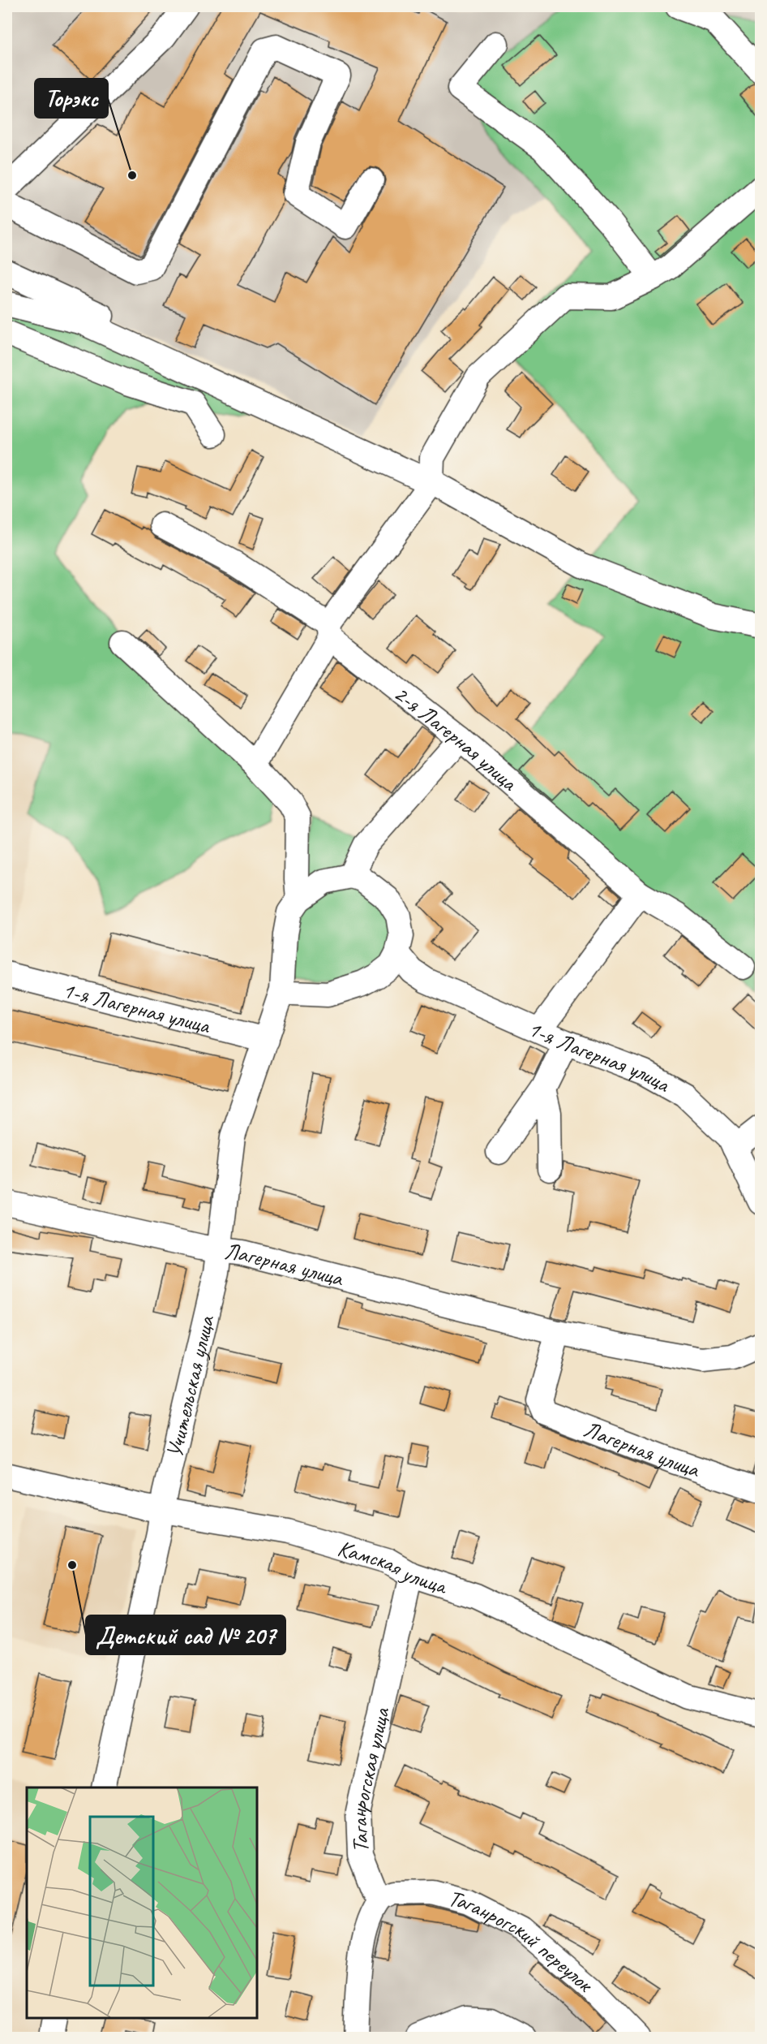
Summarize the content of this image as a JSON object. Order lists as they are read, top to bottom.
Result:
{
  "streets": {
    "street": [
      "2-я Лагерная улица",
      "1-я Лагерная улица",
      "Лагерная улица",
      "Учительская улица",
      "Камская улица",
      "Таганрогская улица",
      "Таганрогский переулок"
    ]
  },
  "crossings": [
    ["1-я Лагерная улица", "Учительская улица"],
    ["Лагерная улица", "Учительская улица"],
    ["Учительская улица", "Камская улица"],
    ["Камская улица", "Таганрогская улица"],
    ["Таганрогская улица", "Таганрогский переулок"]
  ],
  "places": ["Торэкс", "Детский сад № 207"]
}
